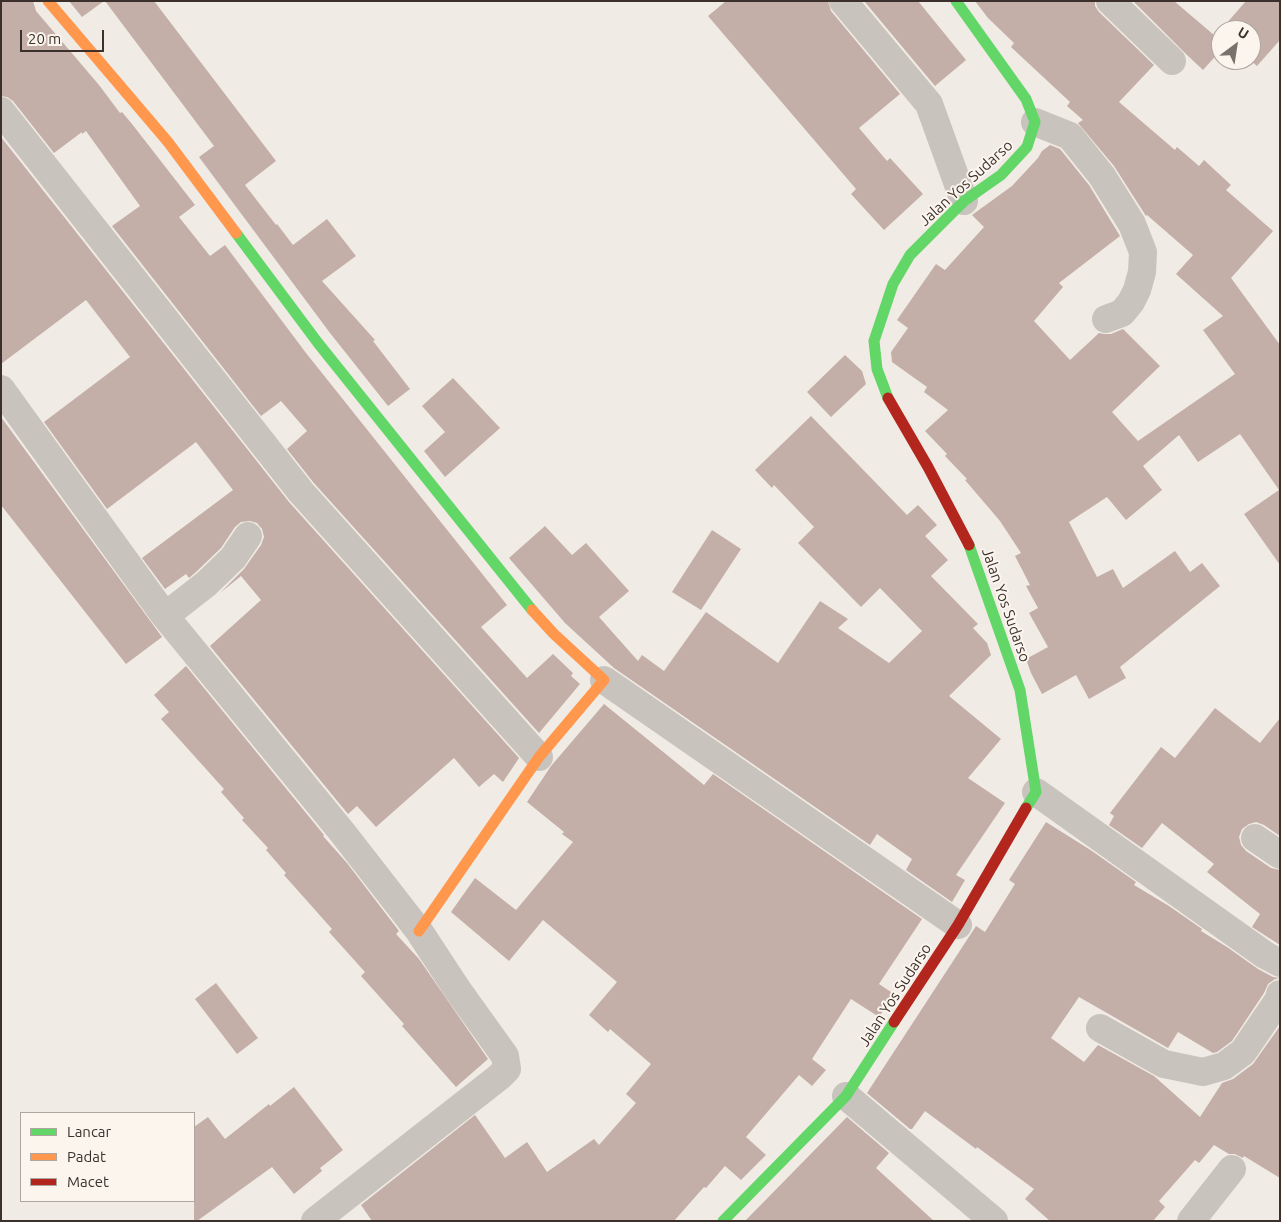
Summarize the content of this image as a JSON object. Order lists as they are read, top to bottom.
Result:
{
  "streets": {
    "street": ["Jalan Yos Sudarso"]
  },
  "legend": ["Lancar", "Padat", "Macet"],
  "scale_bar": "20 m",
  "north": "top right"
}
